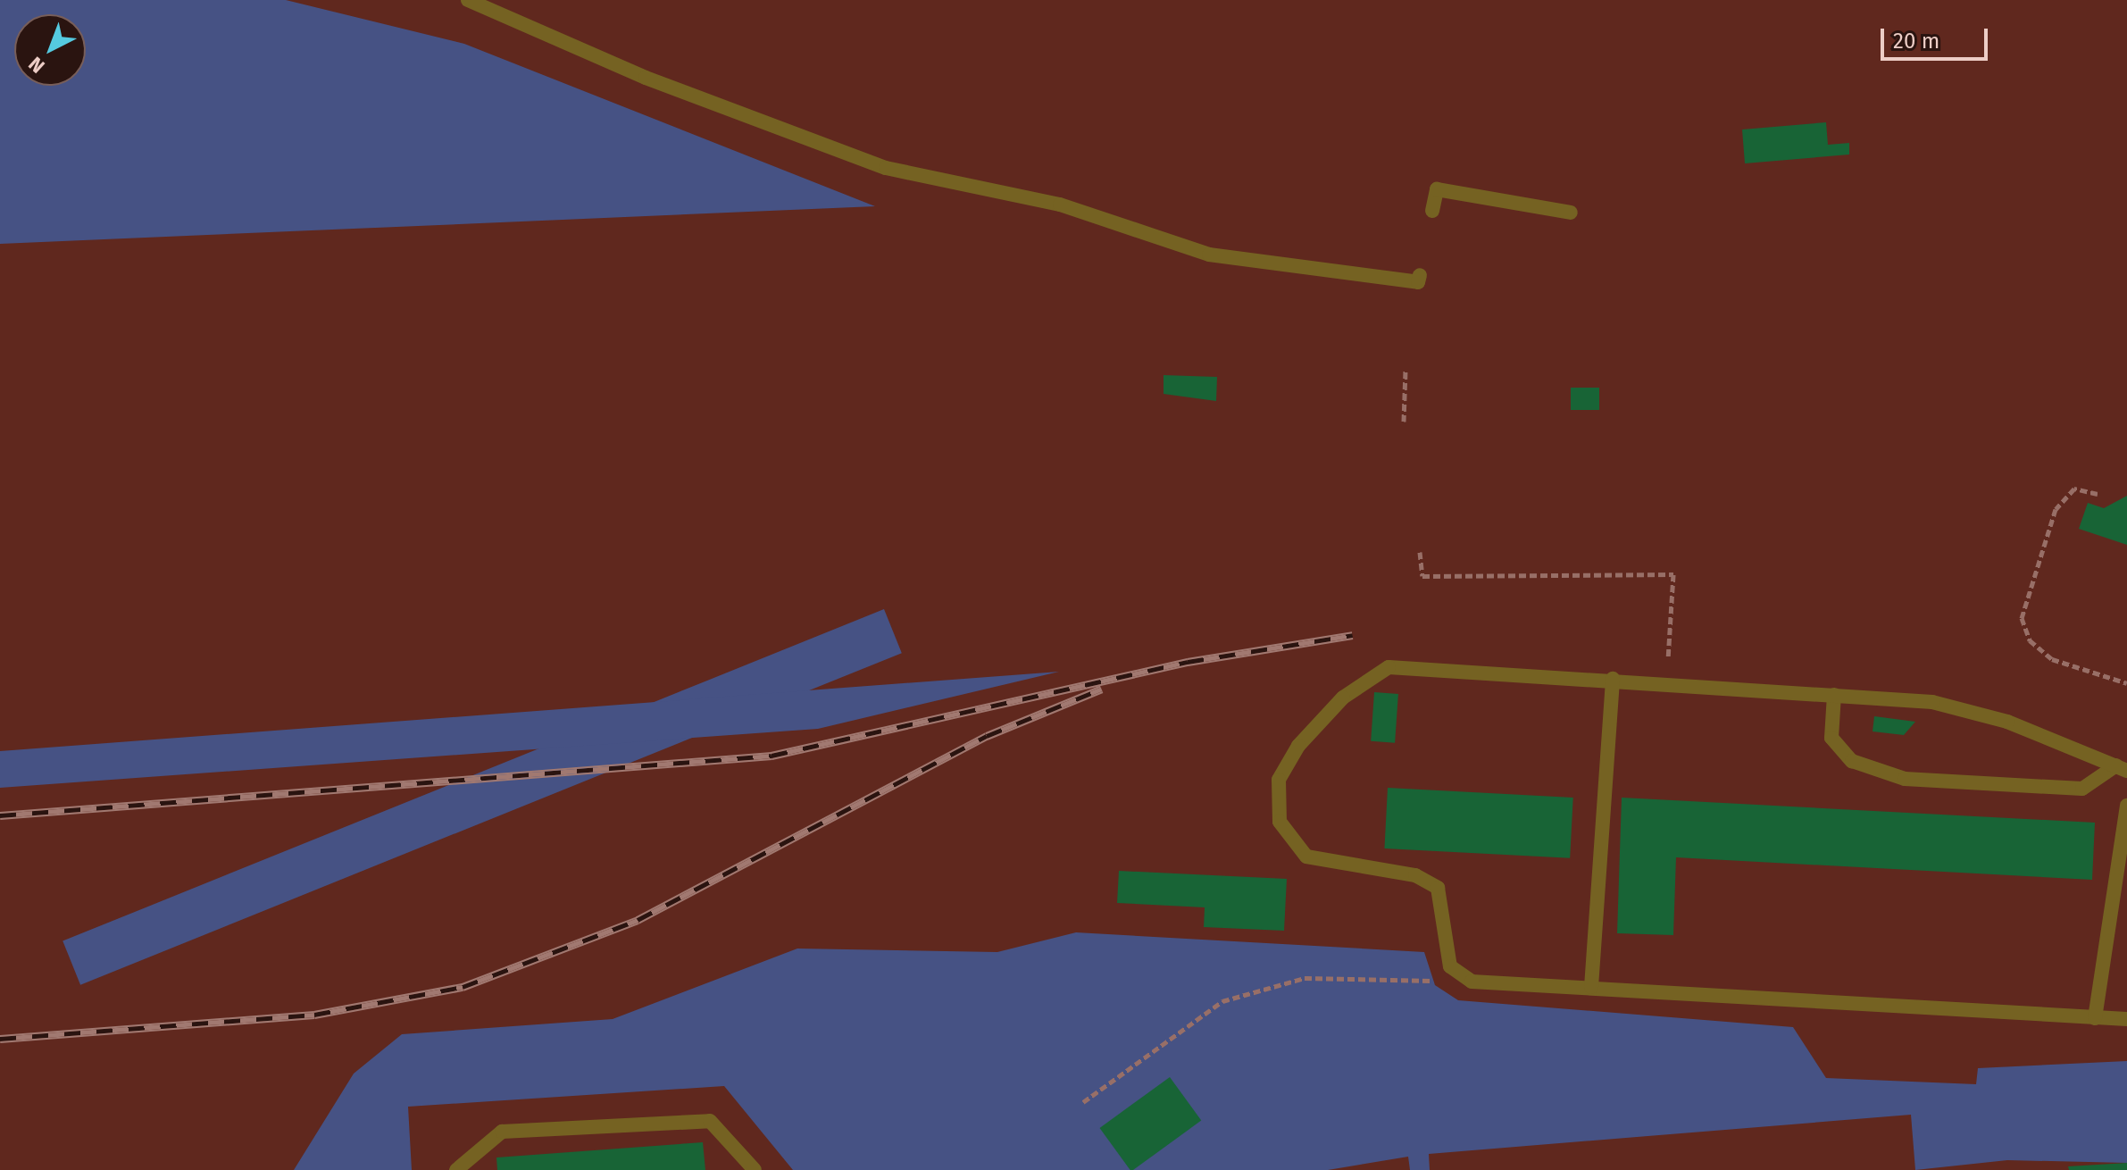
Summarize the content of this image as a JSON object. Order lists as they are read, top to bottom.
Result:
{
  "scale_bar": "20 m",
  "north": "bottom left"
}
